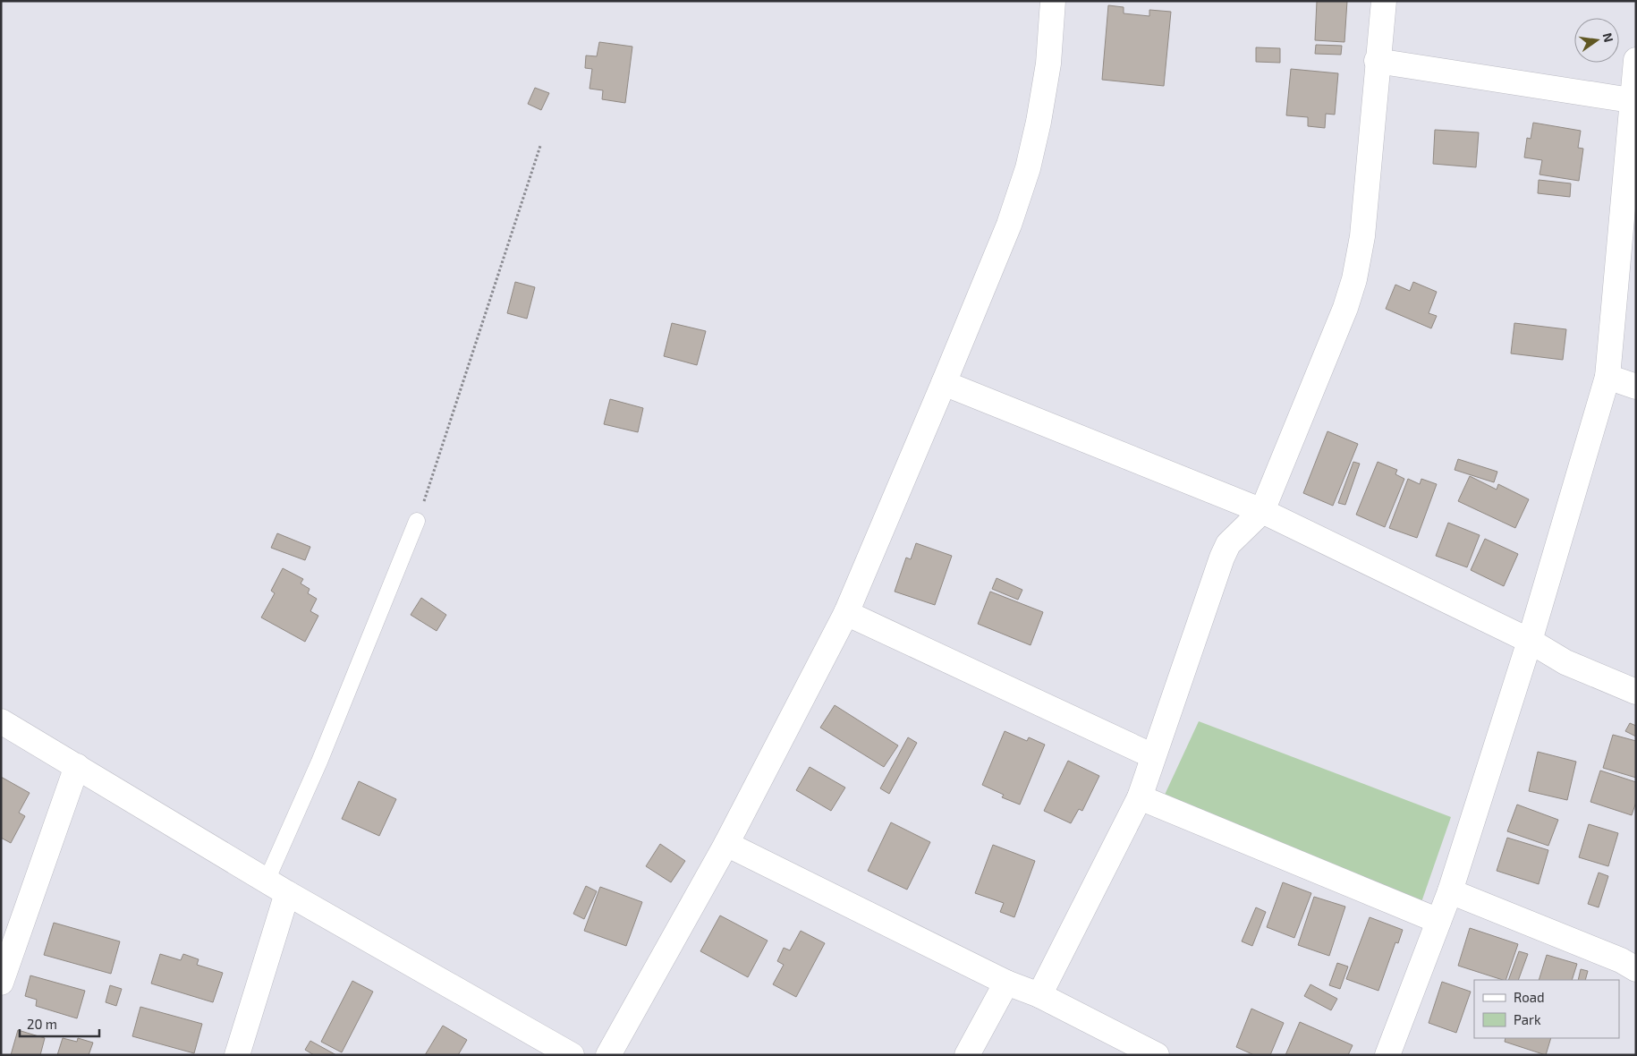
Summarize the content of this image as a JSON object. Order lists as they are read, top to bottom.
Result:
{
  "legend": ["Road", "Park"],
  "scale_bar": "20 m",
  "north": "right"
}
